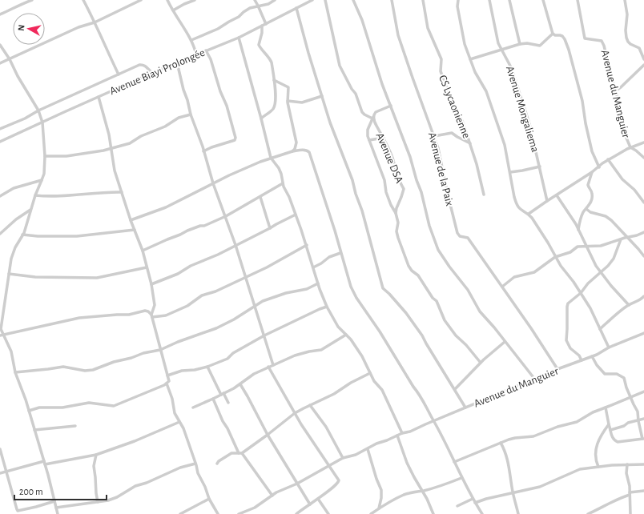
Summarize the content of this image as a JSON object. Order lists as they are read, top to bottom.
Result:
{
  "streets": {
    "street": [
      "Avenue Biayi Prolongée",
      "Avenue du Manguier",
      "CS Lycaonienne",
      "Avenue Mongaliema",
      "Avenue DSA",
      "Avenue de la Paix"
    ]
  },
  "scale_bar": "200 m",
  "north": "left"
}
